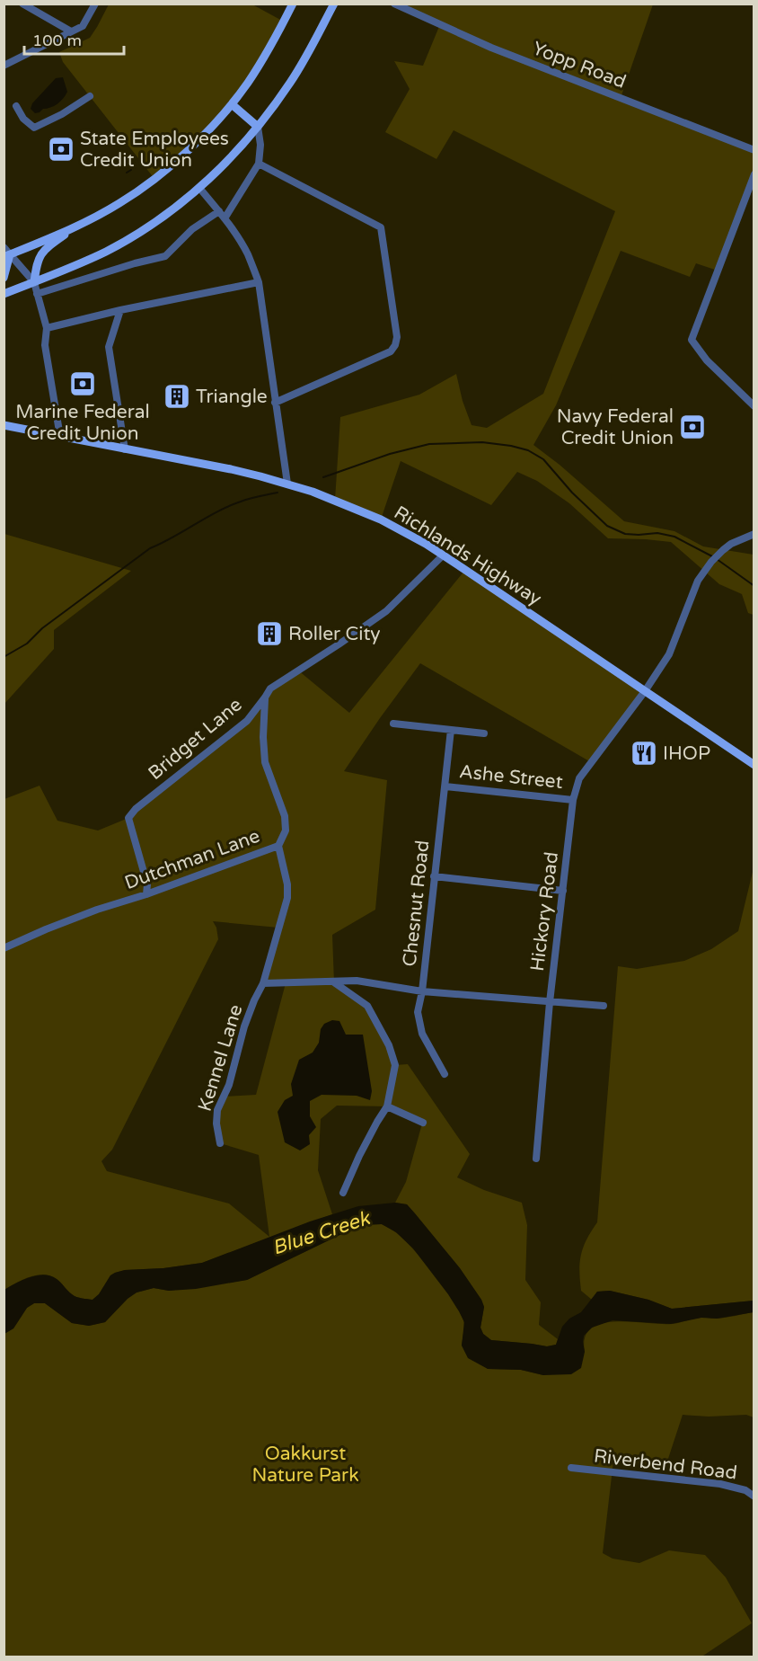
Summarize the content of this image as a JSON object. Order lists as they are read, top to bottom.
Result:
{
  "streets": {
    "main road": ["Richlands Highway"],
    "street": [
      "Yopp Road",
      "Bridget Lane",
      "Ashe Street",
      "Dutchman Lane",
      "Chesnut Road",
      "Hickory Road",
      "Kennel Lane",
      "Riverbend Road"
    ]
  },
  "crossings": [
    ["Richlands Highway", "Bridget Lane"],
    ["Richlands Highway", "Hickory Road"],
    ["Bridget Lane", "Dutchman Lane"],
    ["Ashe Street", "Chesnut Road"],
    ["Ashe Street", "Hickory Road"],
    ["Dutchman Lane", "Kennel Lane"]
  ],
  "water": ["Blue Creek"],
  "parks": ["Oakkurst Nature Park"],
  "places": {
    "bank": ["State Employees Credit Union", "Marine Federal Credit Union", "Navy Federal Credit Union"],
    "building": ["Triangle", "Roller City"],
    "restaurant": ["IHOP"]
  },
  "scale_bar": "100 m"
}
